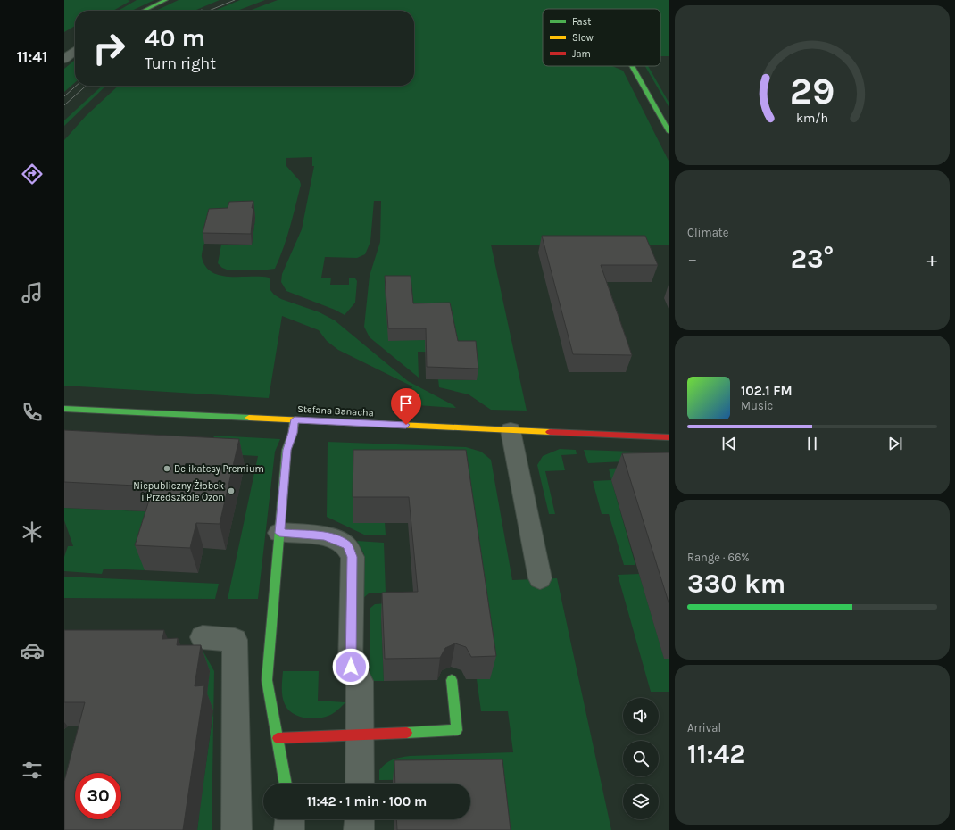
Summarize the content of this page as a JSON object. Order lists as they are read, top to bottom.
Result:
{
  "streets": {
    "street": ["Stefana Banacha"]
  },
  "places": ["Delikatesy Premium", "Niepubliczny Żłobek i Przedszkole Ozon"],
  "legend": ["Fast", "Slow", "Jam"],
  "page": {
    "tabs": "11:41",
    "turn": ["40 m", "Turn right"],
    "tile": [
      "Climate",
      ["Range · 66%", "330 km"],
      ["Arrival", "11:42"]
    ],
    "heat": ["−", "23°", "+"],
    "song": ["102.1 FM", "Music"],
    "limit": "30",
    "trip": "11:42 · 1 min · 100 m",
    "gauge": ["29", "km/h"]
  }
}
